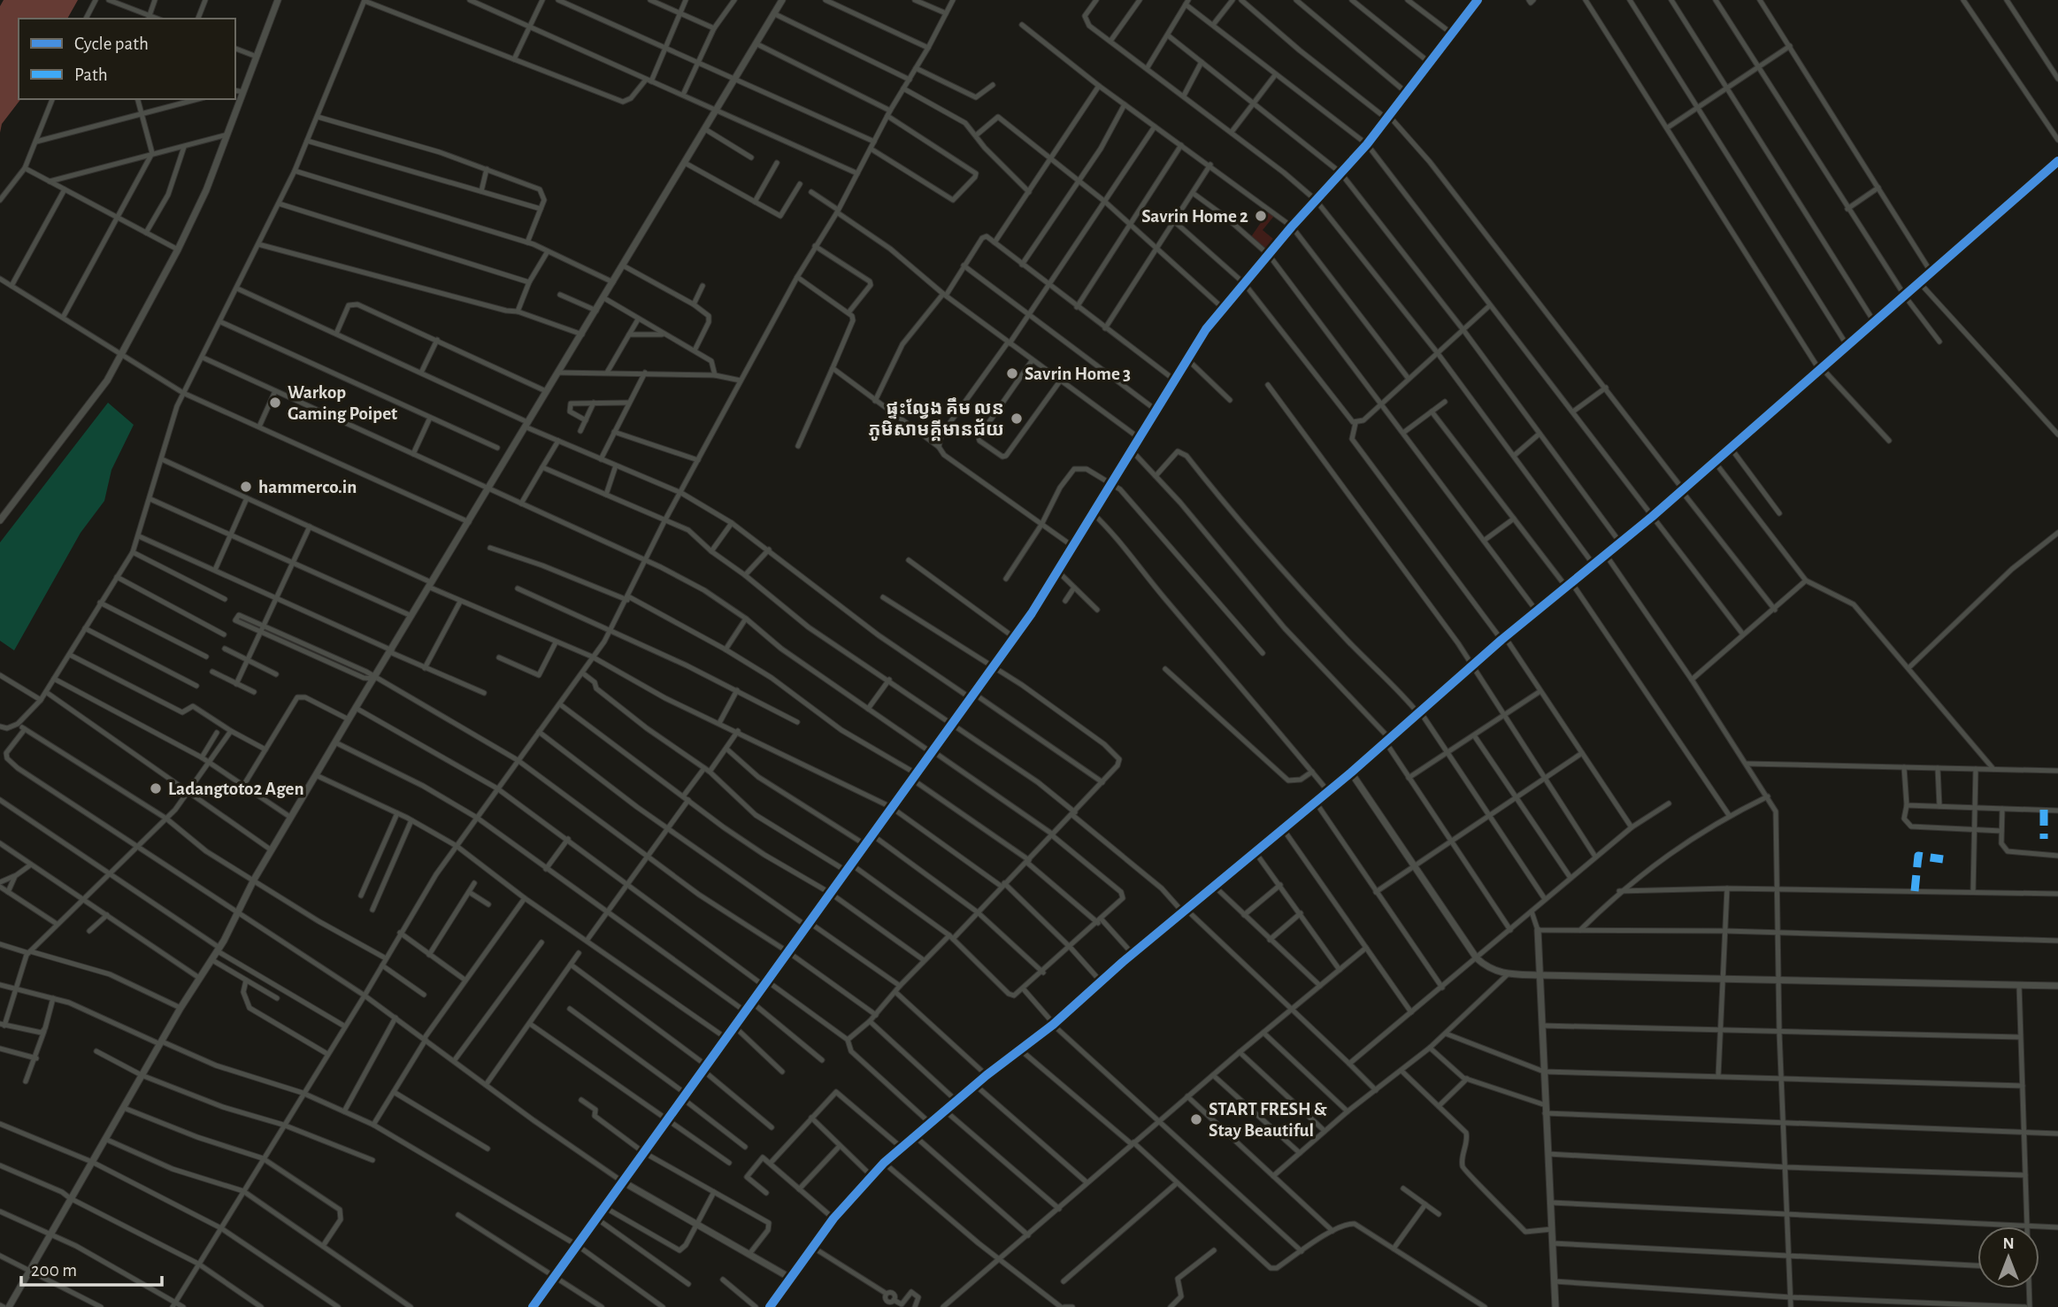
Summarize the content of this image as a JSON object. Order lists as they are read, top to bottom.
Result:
{
  "places": [
    "Savrin Home 2",
    "Savrin Home 3",
    "Warkop Gaming Poipet",
    "ផ្ទះល្វែង គឹម លន ភូមិសាមគ្គីមានជ័យ",
    "hammerco.in",
    "Ladangtoto2 Agen",
    "START FRESH & Stay Beautiful"
  ],
  "legend": ["Cycle path", "Path"],
  "scale_bar": "200 m",
  "north": "top"
}
